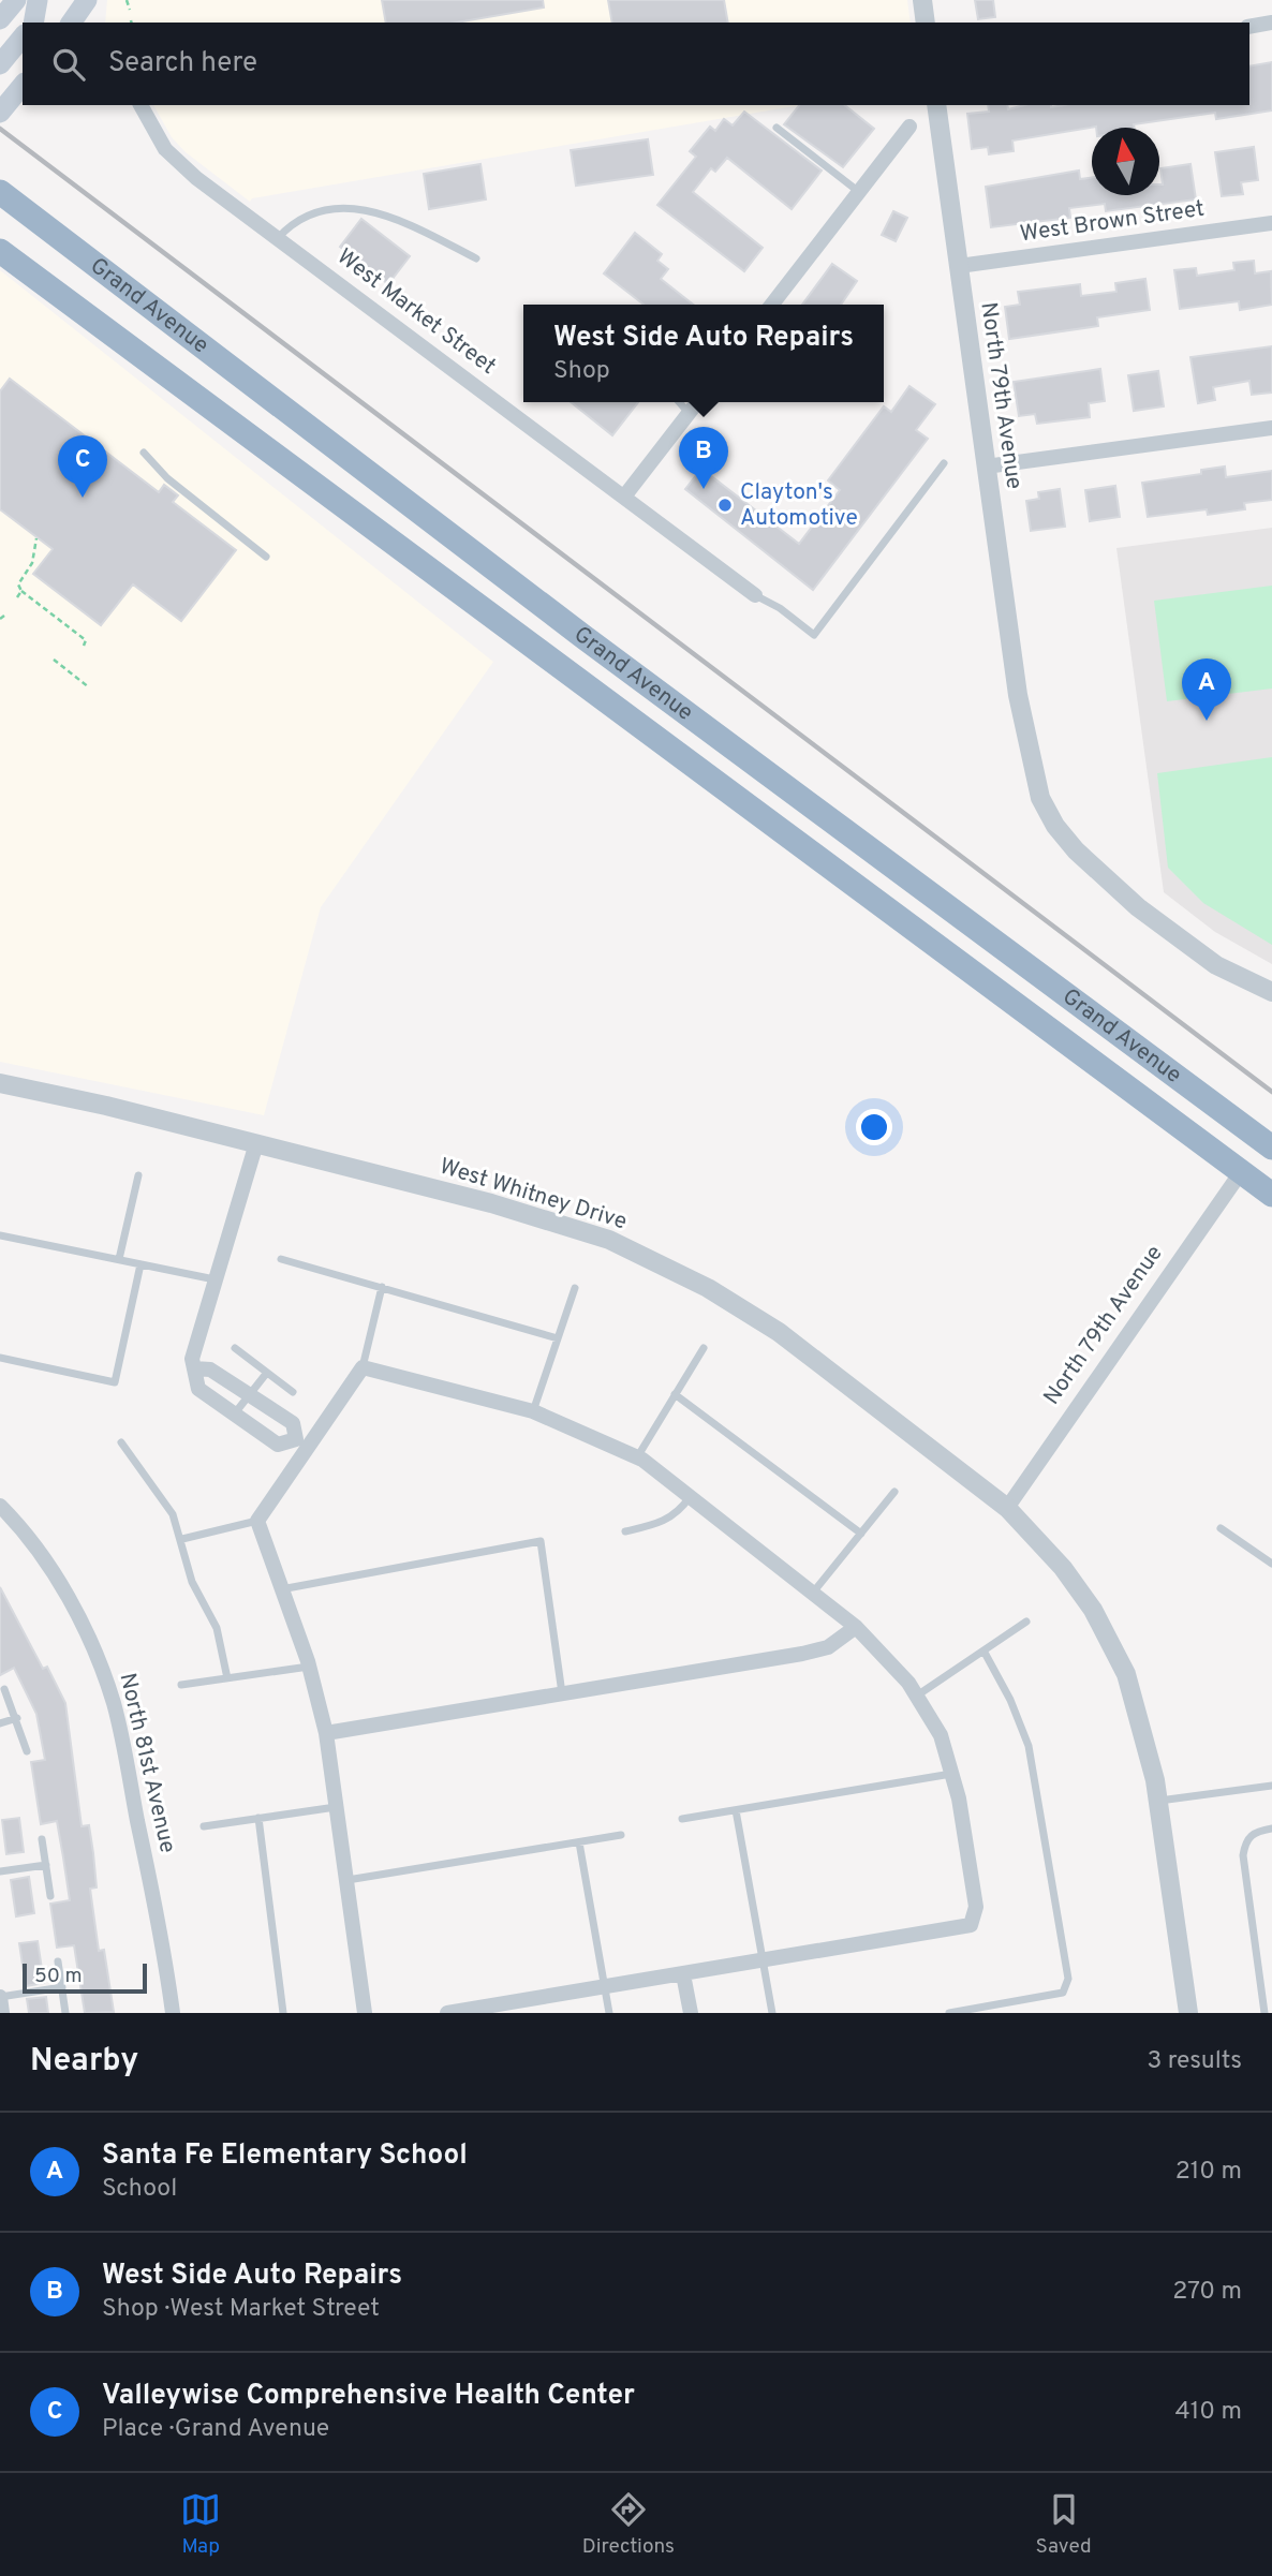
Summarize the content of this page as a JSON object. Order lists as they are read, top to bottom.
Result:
{
  "streets": {
    "highway": ["Grand Avenue"],
    "street": [
      "West Brown Street",
      "West Market Street",
      "North 79th Avenue",
      "West Whitney Drive",
      "North 81st Avenue"
    ]
  },
  "crossings": [
    ["West Brown Street", "North 79th Avenue"],
    ["Grand Avenue", "North 79th Avenue"],
    ["North 79th Avenue", "West Whitney Drive"]
  ],
  "places": ["Clayton's Automotive"],
  "scale_bar": "50 m",
  "north": "top",
  "page": {
    "search": "Search here",
    "popup": ["West Side Auto Repairs", "Shop"],
    "pins": ["B", "C", "A"],
    "scale": "50 m",
    "heading": ["Nearby", "3 results"],
    "list": [
      {
        "mark": "A",
        "name": "Santa Fe Elementary School",
        "note": "School",
        "value": "210 m"
      },
      {
        "mark": "B",
        "name": "West Side Auto Repairs",
        "note": "Shop · West Market Street",
        "value": "270 m"
      },
      {
        "mark": "C",
        "name": "Valleywise Comprehensive Health Center",
        "note": "Place · Grand Avenue",
        "value": "410 m"
      }
    ],
    "nav": ["Map", "Directions", "Saved"]
  }
}
